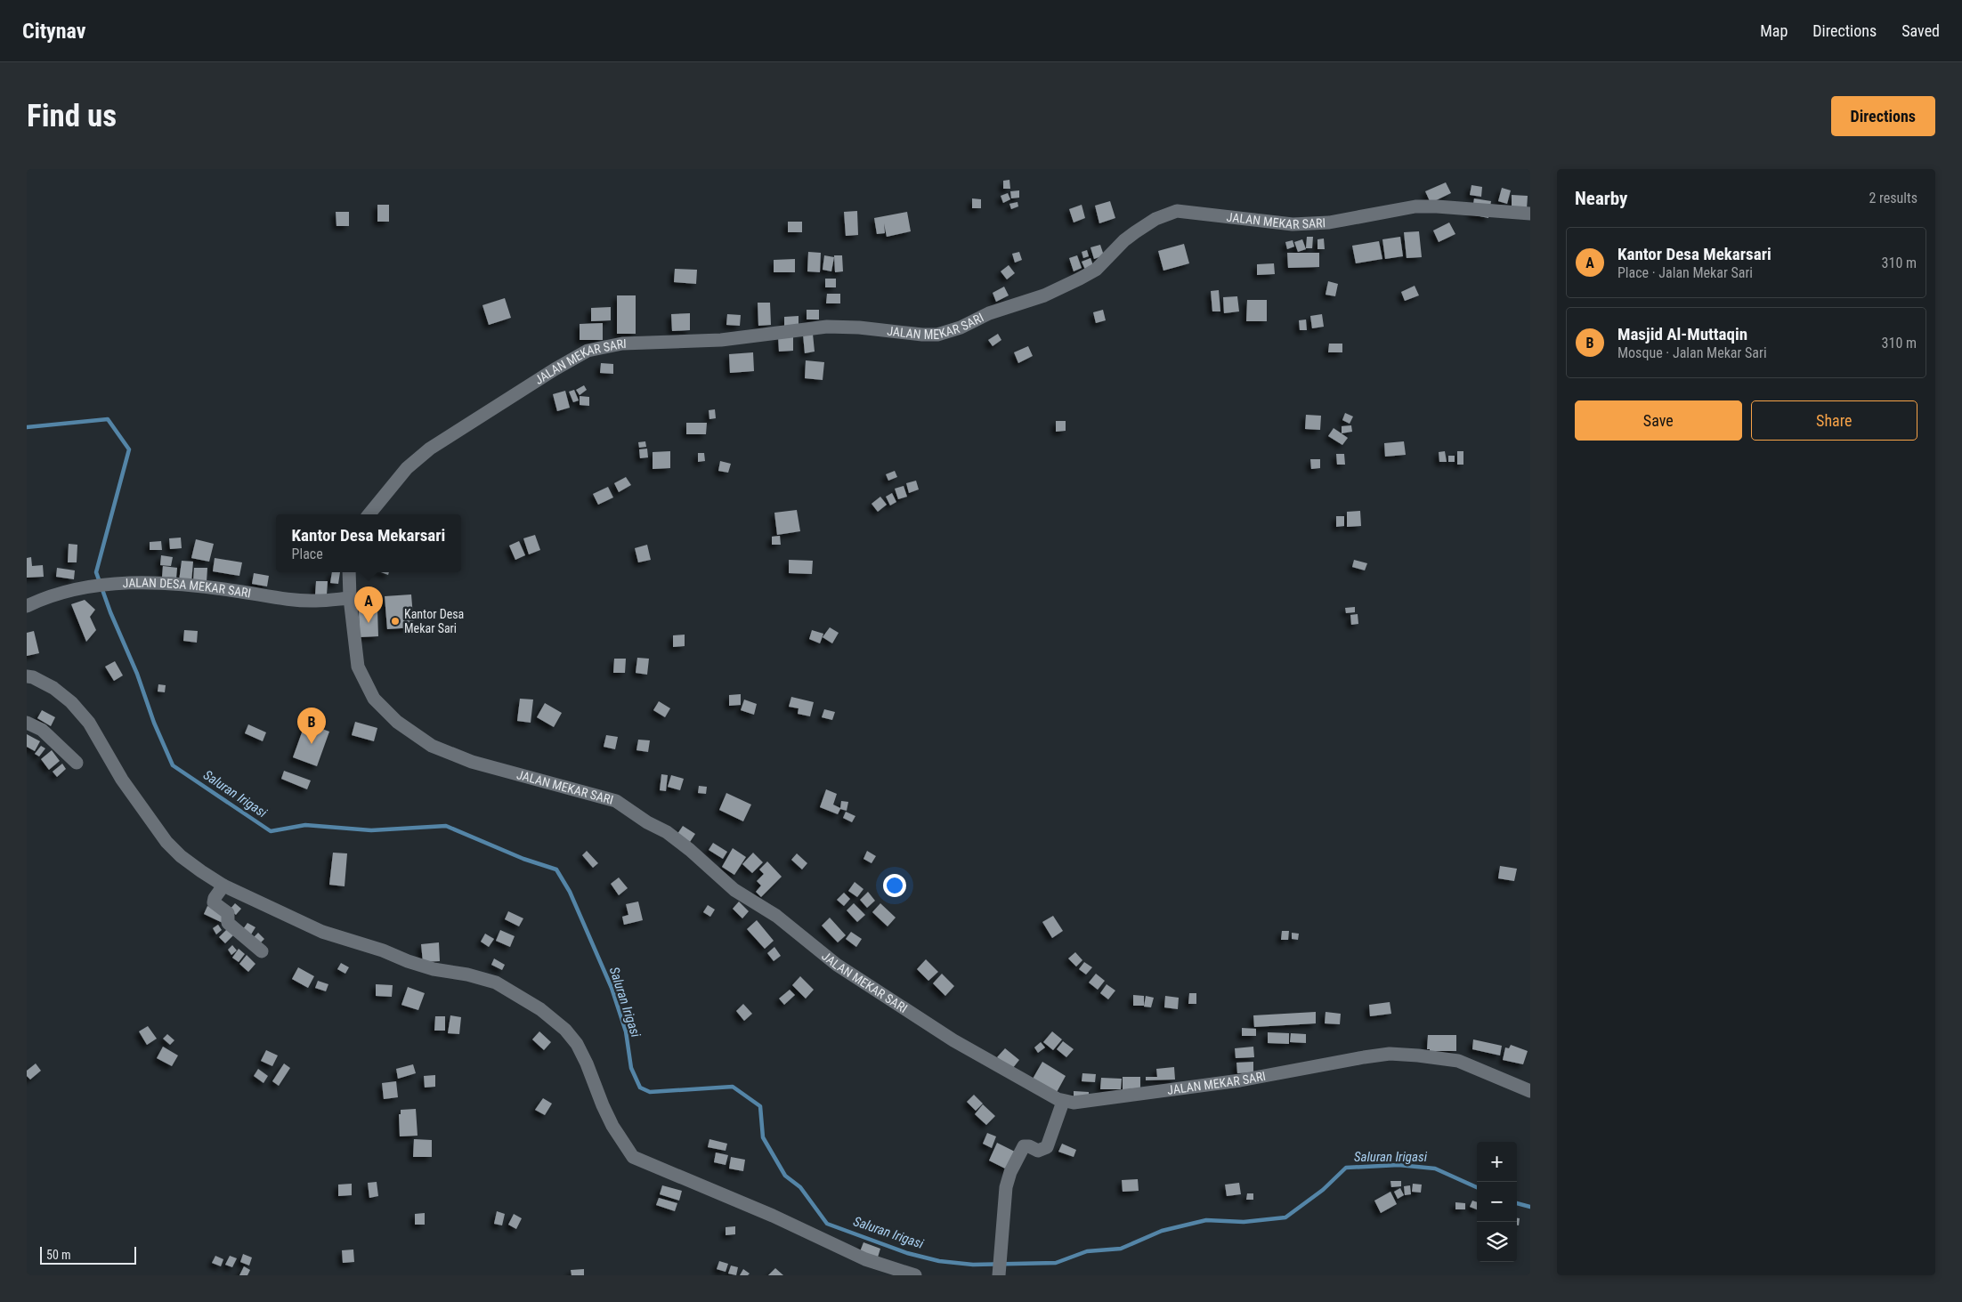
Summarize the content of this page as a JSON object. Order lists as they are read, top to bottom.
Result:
{
  "streets": {
    "street": ["JALAN MEKAR SARI", "JALAN DESA MEKAR SARI"]
  },
  "crossings": [
    ["JALAN MEKAR SARI", "JALAN DESA MEKAR SARI"]
  ],
  "water": ["Saluran Irigasi"],
  "places": ["Kantor Desa Mekar Sari"],
  "scale_bar": "50 m",
  "page": {
    "header": "Citynav",
    "nav": ["Map", "Directions", "Saved"],
    "buttons": [
      "Directions",
      ["Save", "Share"]
    ],
    "title": "Find us",
    "heading": ["Nearby", "2 results"],
    "list": [
      {
        "mark": "A",
        "name": "Kantor Desa Mekarsari",
        "note": "Place · Jalan Mekar Sari",
        "value": "310 m"
      },
      {
        "mark": "B",
        "name": "Masjid Al-Muttaqin",
        "note": "Mosque · Jalan Mekar Sari",
        "value": "310 m"
      }
    ],
    "popup": ["Kantor Desa Mekarsari", "Place"],
    "pins": ["A", "B"],
    "map_buttons": ["+", "−"],
    "scale": "50 m"
  }
}
